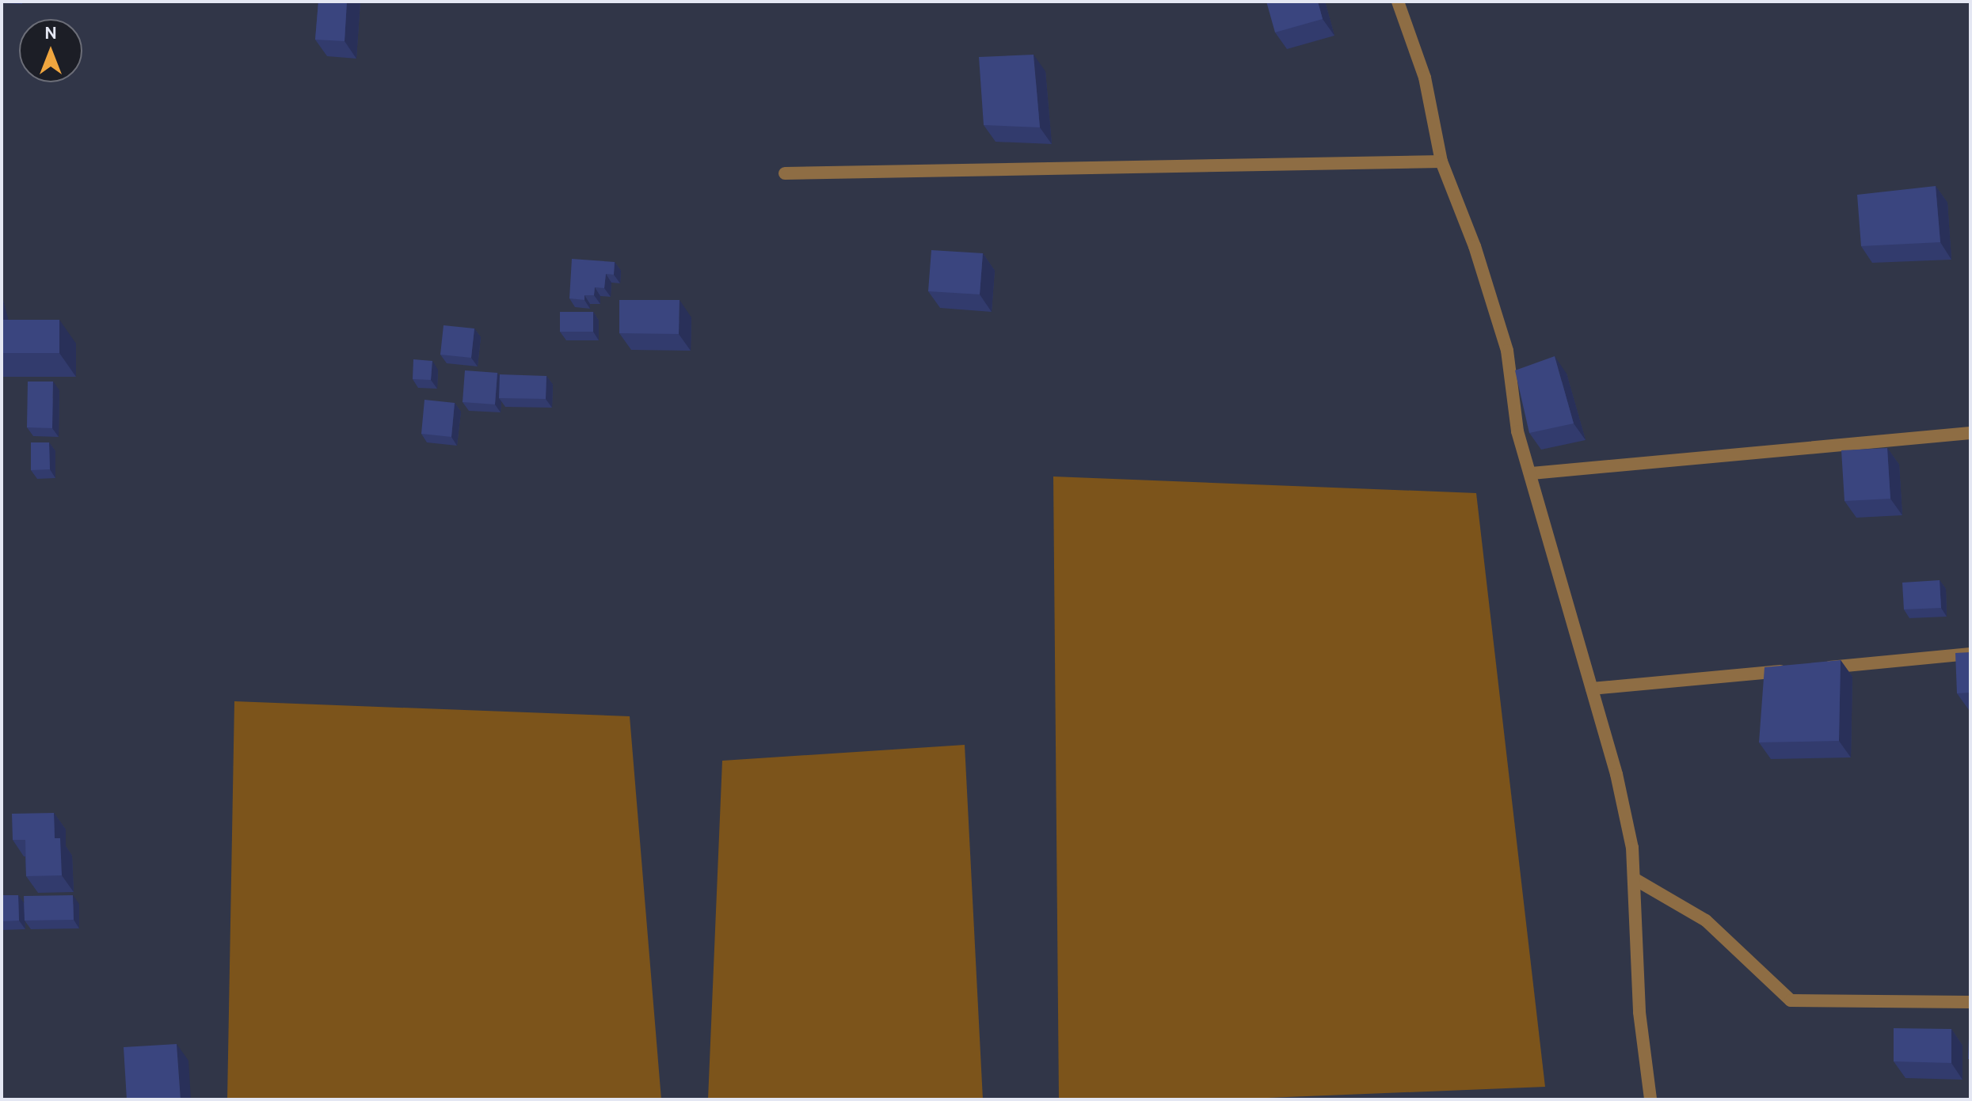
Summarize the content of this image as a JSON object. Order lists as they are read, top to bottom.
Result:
{
  "north": "top"
}
